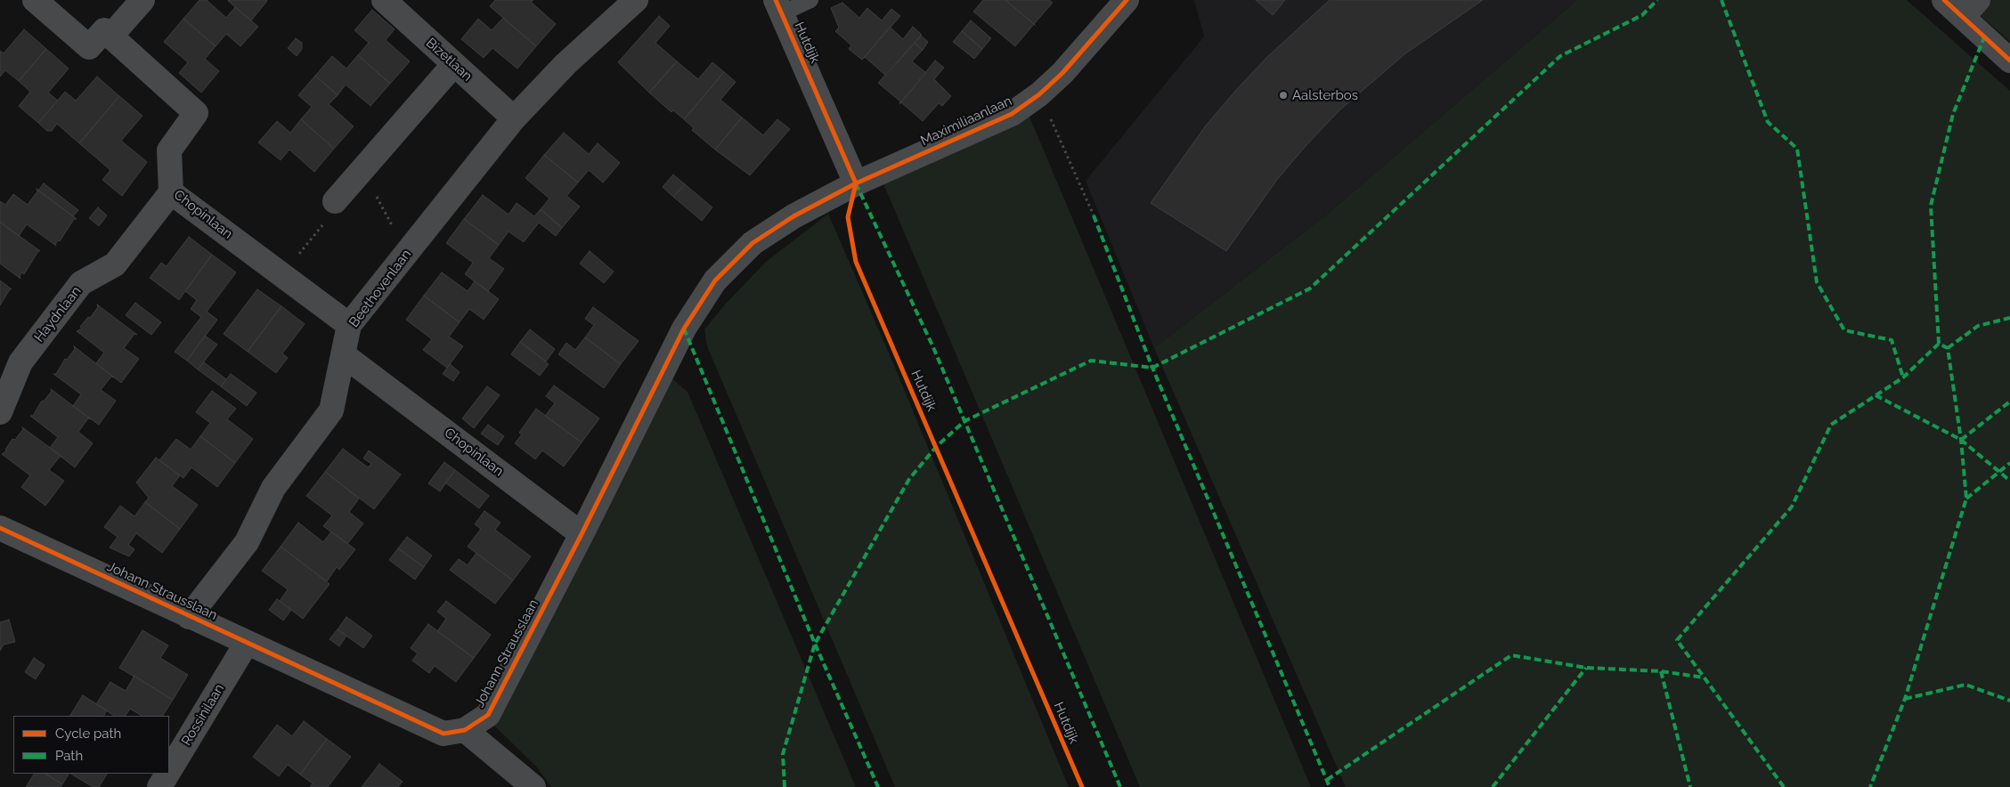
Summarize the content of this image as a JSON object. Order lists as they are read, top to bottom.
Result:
{
  "streets": {
    "street": [
      "Hutdijk",
      "Bizetlaan",
      "Maximiliaanlaan",
      "Chopinlaan",
      "Beethovenlaan",
      "Haydnlaan",
      "Johann Strausslaan",
      "Rossinilaan"
    ]
  },
  "crossings": [
    ["Hutdijk", "Maximiliaanlaan"],
    ["Hutdijk", "Johann Strausslaan"],
    ["Bizetlaan", "Beethovenlaan"],
    ["Maximiliaanlaan", "Johann Strausslaan"],
    ["Chopinlaan", "Beethovenlaan"],
    ["Chopinlaan", "Haydnlaan"],
    ["Chopinlaan", "Johann Strausslaan"],
    ["Beethovenlaan", "Johann Strausslaan"],
    ["Johann Strausslaan", "Rossinilaan"]
  ],
  "places": ["Aalsterbos"],
  "legend": ["Cycle path", "Path"]
}
